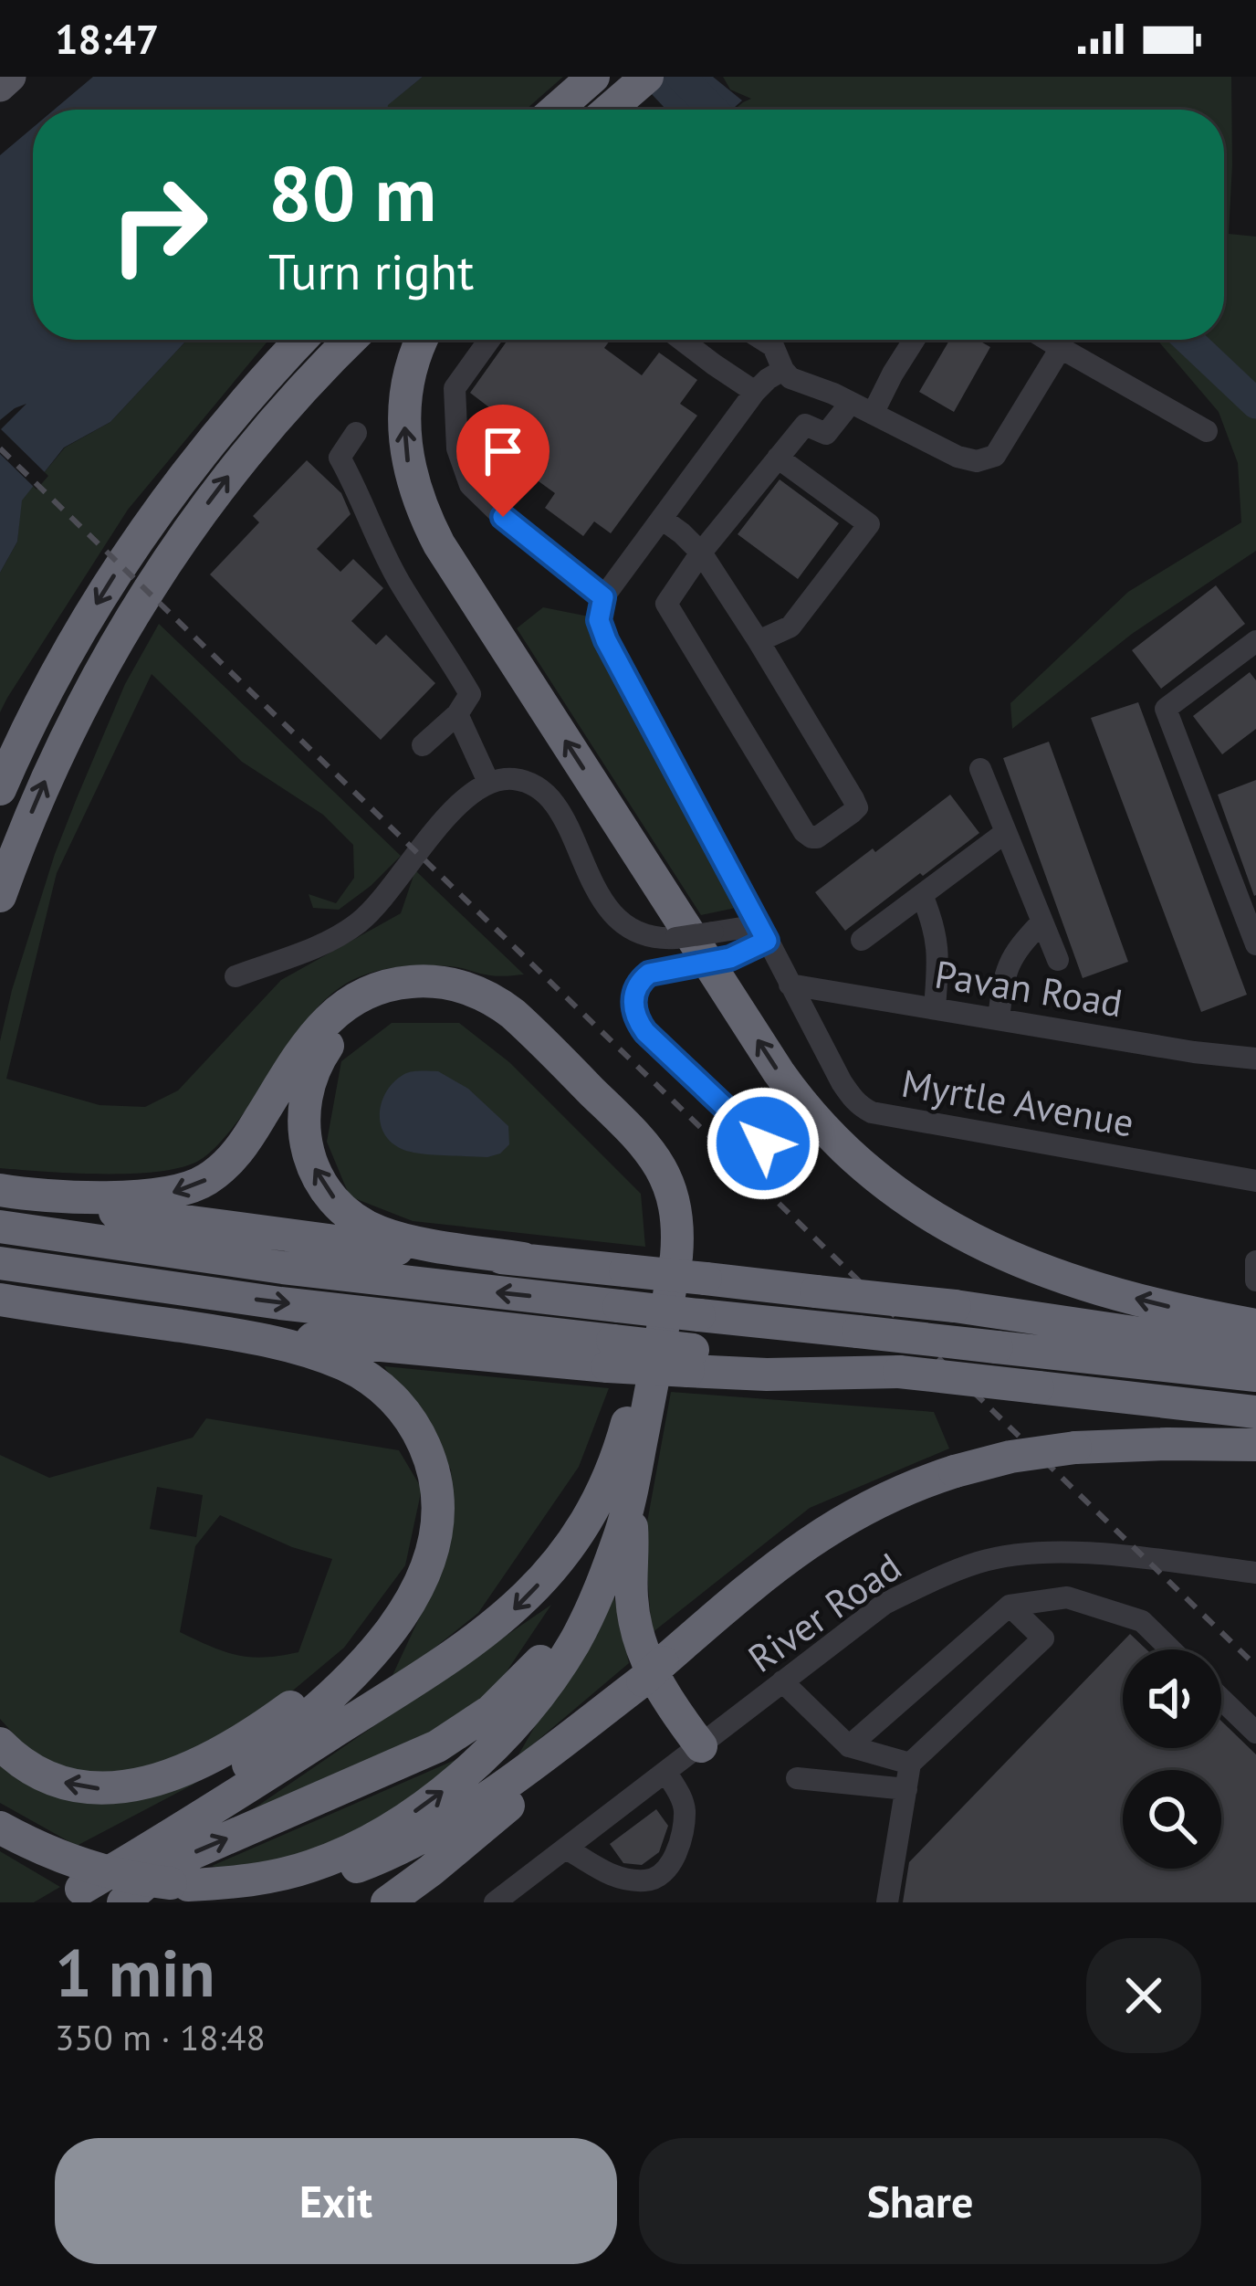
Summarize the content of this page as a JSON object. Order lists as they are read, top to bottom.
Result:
{
  "streets": {
    "street": ["Pavan Road", "Myrtle Avenue", "River Road"]
  },
  "crossings": [
    ["Pavan Road", "Myrtle Avenue"]
  ],
  "page": {
    "status": "18:47",
    "turn": ["80 m", "Turn right"],
    "heading": ["1 min", "350 m · 18:48"],
    "buttons": ["Exit", "Share"]
  }
}
